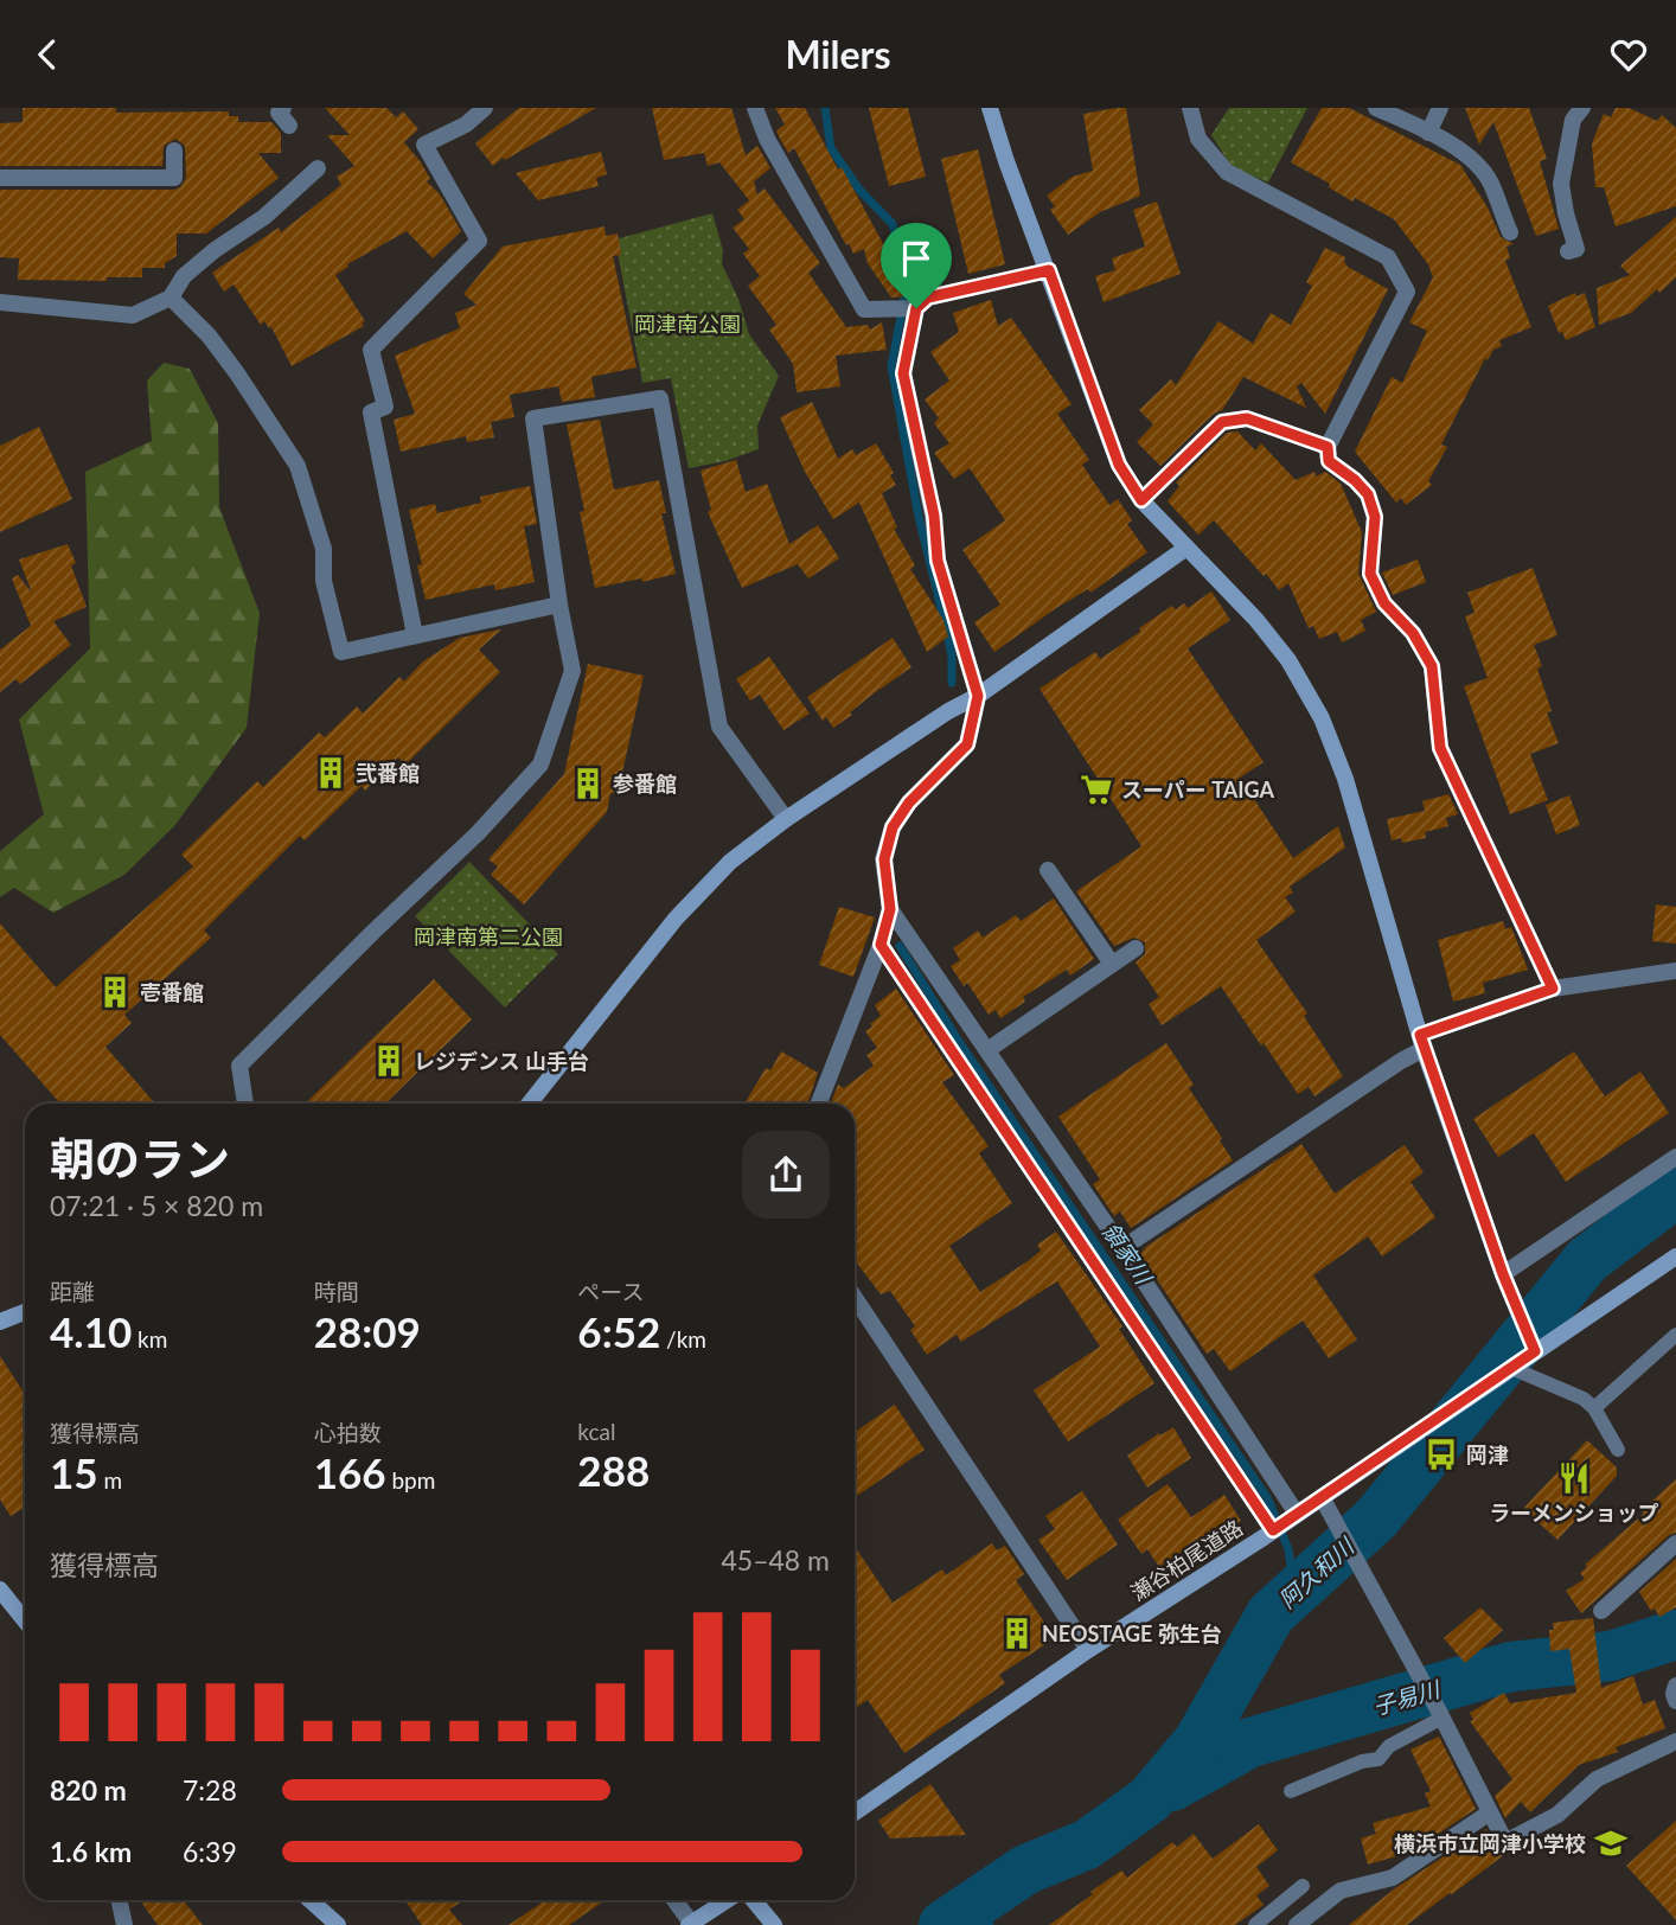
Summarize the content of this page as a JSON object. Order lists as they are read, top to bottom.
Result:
{
  "streets": {
    "street": ["瀬谷柏尾道路"]
  },
  "water": ["領家川", "阿久和川", "子易川"],
  "parks": ["岡津南公園", "岡津南第二公園"],
  "places": {
    "building": [
      "弐番館",
      "参番館",
      "壱番館",
      "レジデンス 山手台",
      "NEOSTAGE 弥生台"
    ],
    "supermarket": ["スーパー TAIGA"],
    "bus stop": ["岡津"],
    "restaurant": ["ラーメンショップ"],
    "school or university": ["横浜市立岡津小学校"]
  },
  "page": {
    "header": "Milers",
    "heading": ["朝のラン", "07:21 · 5 × 820 m"],
    "stats": [
      ["距離", "4.10 km"],
      ["時間", "28:09"],
      ["ペース", "6:52 /km"],
      ["獲得標高", "15 m"],
      ["心拍数", "166 bpm"],
      ["kcal", "288"]
    ],
    "chart": ["獲得標高", "45–48 m"],
    "list": [
      {
        "name": "820 m",
        "note": "7:28"
      },
      {
        "name": "1.6 km",
        "note": "6:39"
      }
    ]
  }
}
